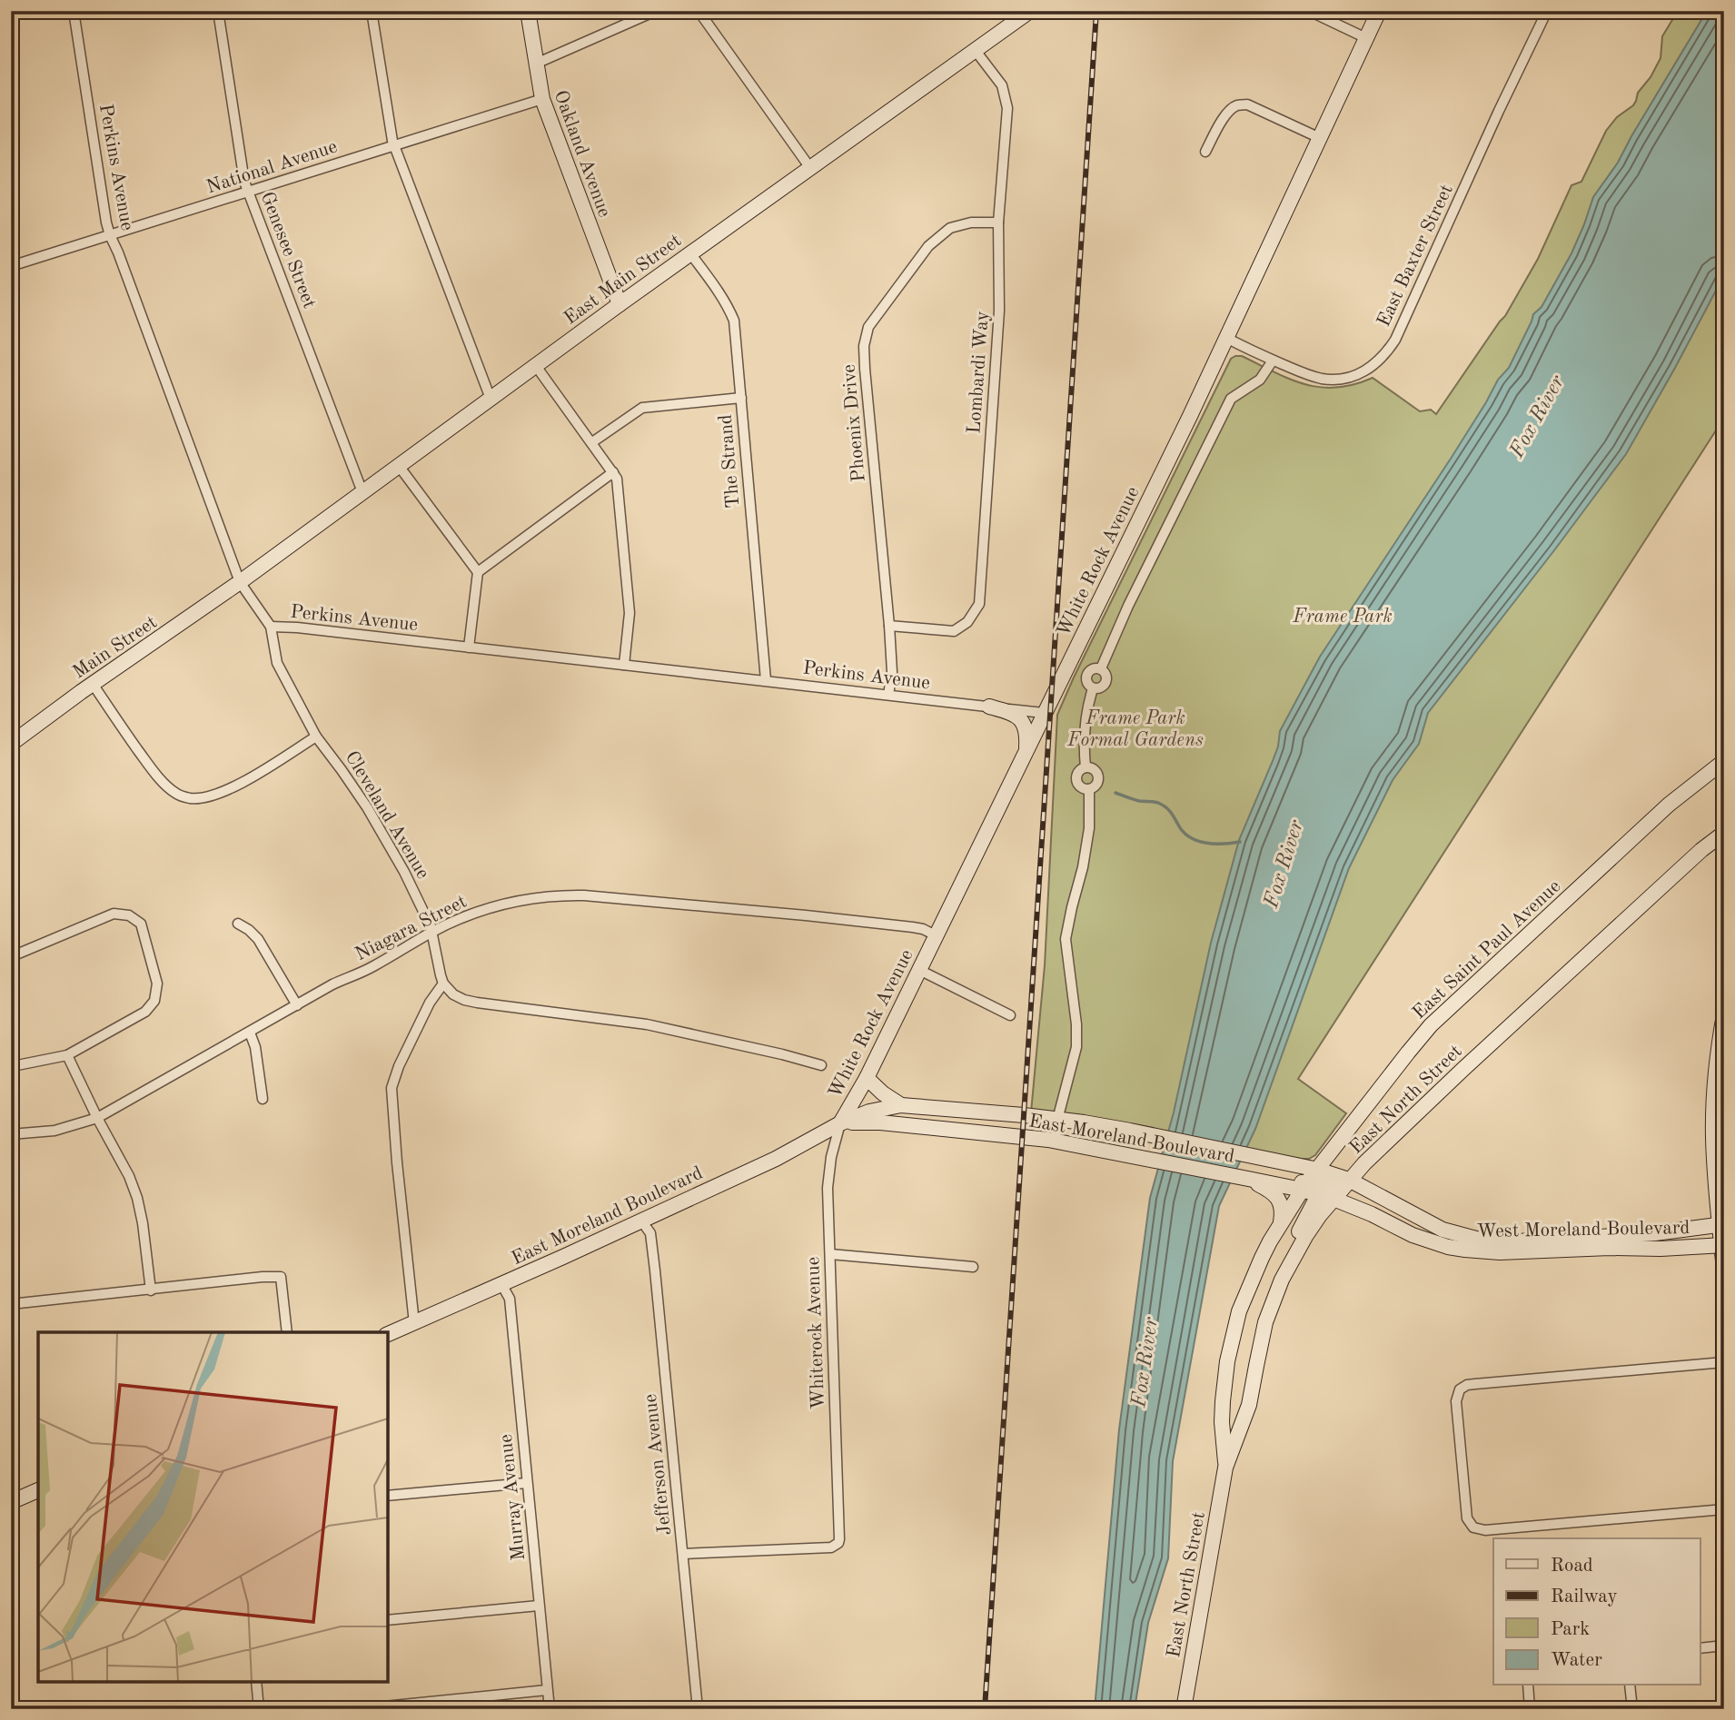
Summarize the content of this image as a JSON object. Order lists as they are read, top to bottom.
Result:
{
  "streets": {
    "main road": [
      "Oakland Avenue",
      "East Main Street",
      "White Rock Avenue",
      "Main Street",
      "East Saint Paul Avenue",
      "East North Street",
      "East Moreland Boulevard",
      "West Moreland Boulevard"
    ],
    "street": [
      "National Avenue",
      "Perkins Avenue",
      "Genesee Street",
      "East Baxter Street",
      "Lombardi Way",
      "Phoenix Drive",
      "The Strand",
      "Cleveland Avenue",
      "Niagara Street",
      "Whiterock Avenue",
      "Jefferson Avenue",
      "Murray Avenue"
    ]
  },
  "crossings": [
    ["Oakland Avenue", "National Avenue"],
    ["Oakland Avenue", "East Main Street"],
    ["National Avenue", "Perkins Avenue"],
    ["National Avenue", "Genesee Street"],
    ["Perkins Avenue", "East Main Street"],
    ["Perkins Avenue", "Phoenix Drive"],
    ["Perkins Avenue", "The Strand"],
    ["Perkins Avenue", "White Rock Avenue"],
    ["Perkins Avenue", "Main Street"],
    ["Perkins Avenue", "Cleveland Avenue"],
    ["Genesee Street", "East Main Street"],
    ["East Baxter Street", "White Rock Avenue"],
    ["East Main Street", "Lombardi Way"],
    ["East Main Street", "The Strand"],
    ["East Main Street", "Main Street"],
    ["Lombardi Way", "Phoenix Drive"],
    ["White Rock Avenue", "Niagara Street"],
    ["White Rock Avenue", "East Moreland Boulevard"],
    ["White Rock Avenue", "Whiterock Avenue"],
    ["Cleveland Avenue", "Niagara Street"],
    ["East Saint Paul Avenue", "West Moreland Boulevard"],
    ["East North Street", "East Moreland Boulevard"],
    ["East North Street", "West Moreland Boulevard"],
    ["East Moreland Boulevard", "West Moreland Boulevard"],
    ["East Moreland Boulevard", "Whiterock Avenue"],
    ["East Moreland Boulevard", "Jefferson Avenue"],
    ["East Moreland Boulevard", "Murray Avenue"],
    ["Whiterock Avenue", "Jefferson Avenue"]
  ],
  "water": ["Fox River"],
  "parks": ["Frame Park", "Frame Park Formal Gardens"],
  "legend": [
    "Road",
    "Railway",
    "Park",
    "Water"
  ]
}
